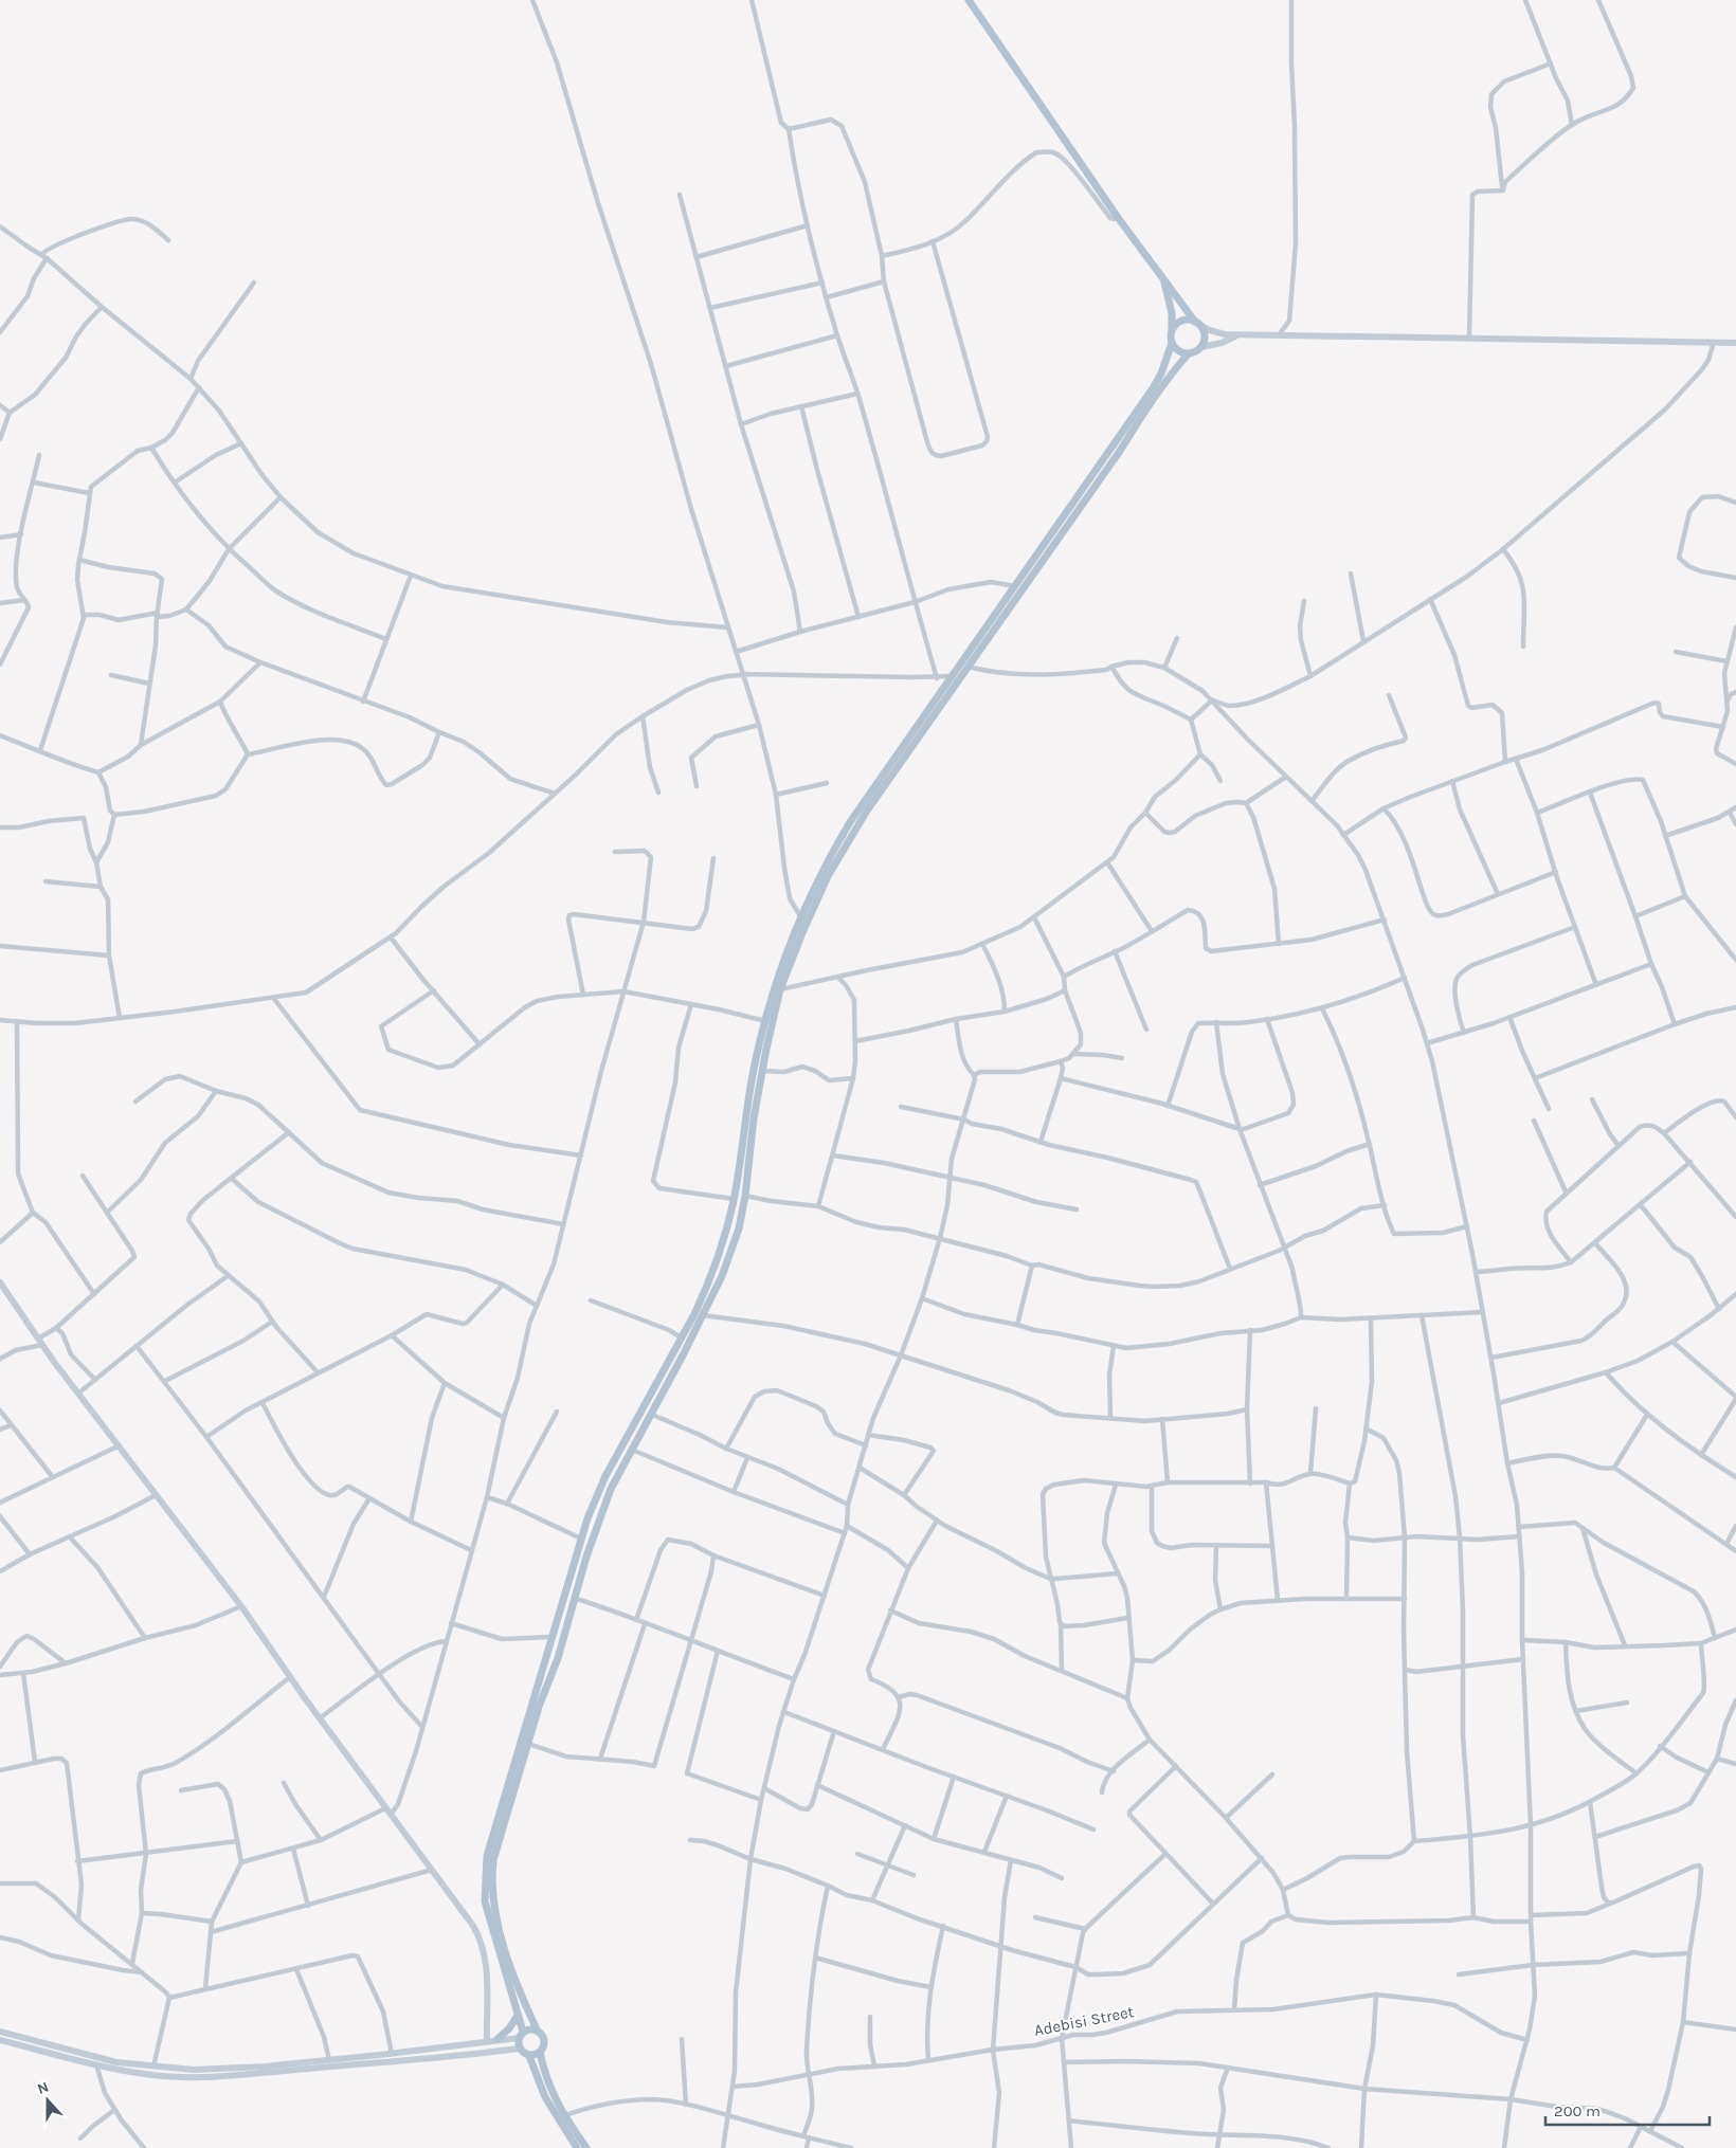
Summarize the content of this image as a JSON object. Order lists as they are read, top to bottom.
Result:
{
  "streets": {
    "street": ["Adebisi Street"]
  },
  "scale_bar": "200 m",
  "north": "top"
}
